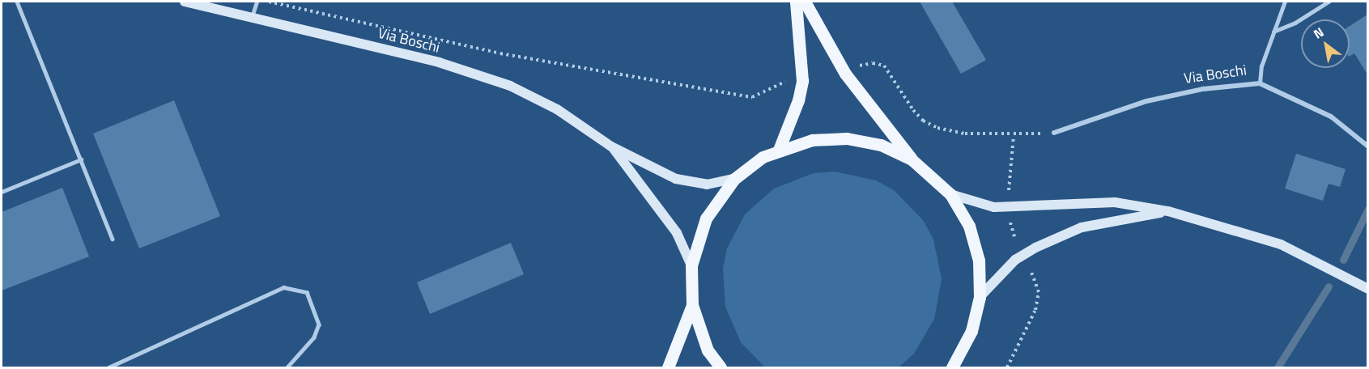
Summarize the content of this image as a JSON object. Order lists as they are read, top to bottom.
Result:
{
  "streets": {
    "main road": ["Via Boschi"]
  },
  "north": "top left"
}
